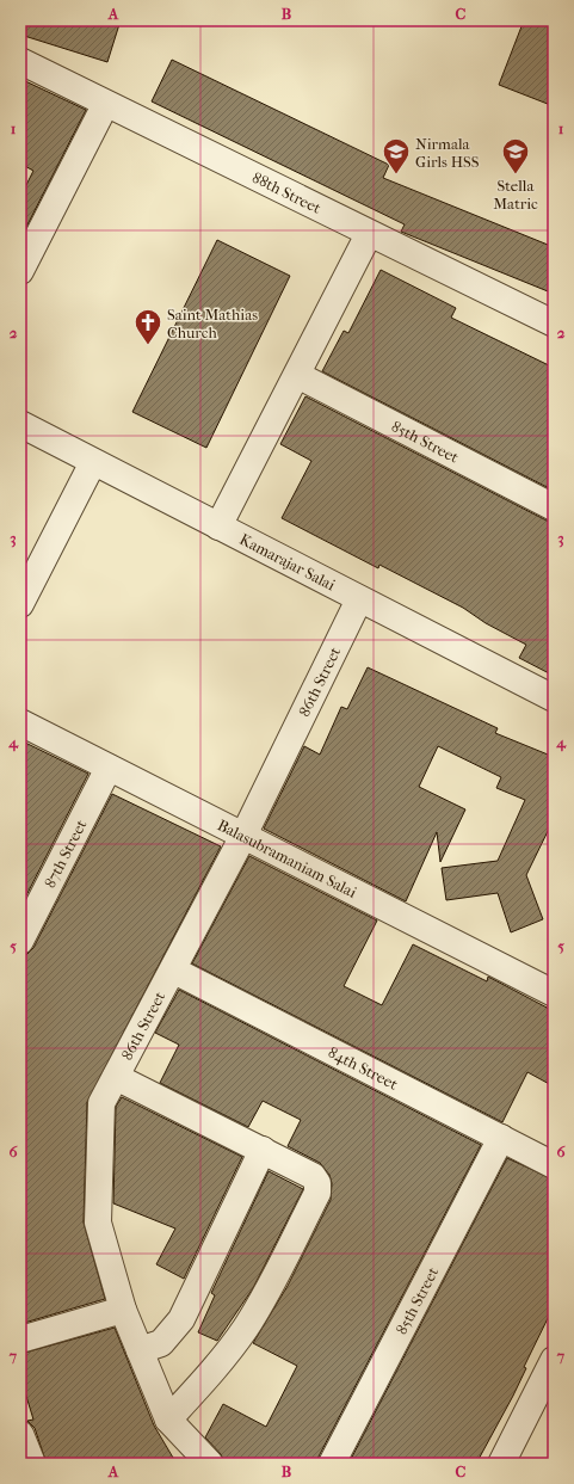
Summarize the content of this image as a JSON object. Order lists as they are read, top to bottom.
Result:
{
  "streets": {
    "street": [
      "88th Street",
      "85th Street",
      "Kamarajar Salai",
      "86th Street",
      "87th Street",
      "Balasubramaniam Salai",
      "84th Street"
    ]
  },
  "crossings": [
    ["85th Street", "84th Street"],
    ["Kamarajar Salai", "86th Street"],
    ["86th Street", "Balasubramaniam Salai"],
    ["86th Street", "84th Street"],
    ["87th Street", "Balasubramaniam Salai"]
  ],
  "places": {
    "school or university": ["Nirmala Girls HSS", "Stella Matric"],
    "church": ["Saint Mathias Church"]
  },
  "grid": {
    "columns": ["A", "B", "C"],
    "rows": [
      "1",
      "2",
      "3",
      "4",
      "5",
      "6",
      "7"
    ]
  }
}
